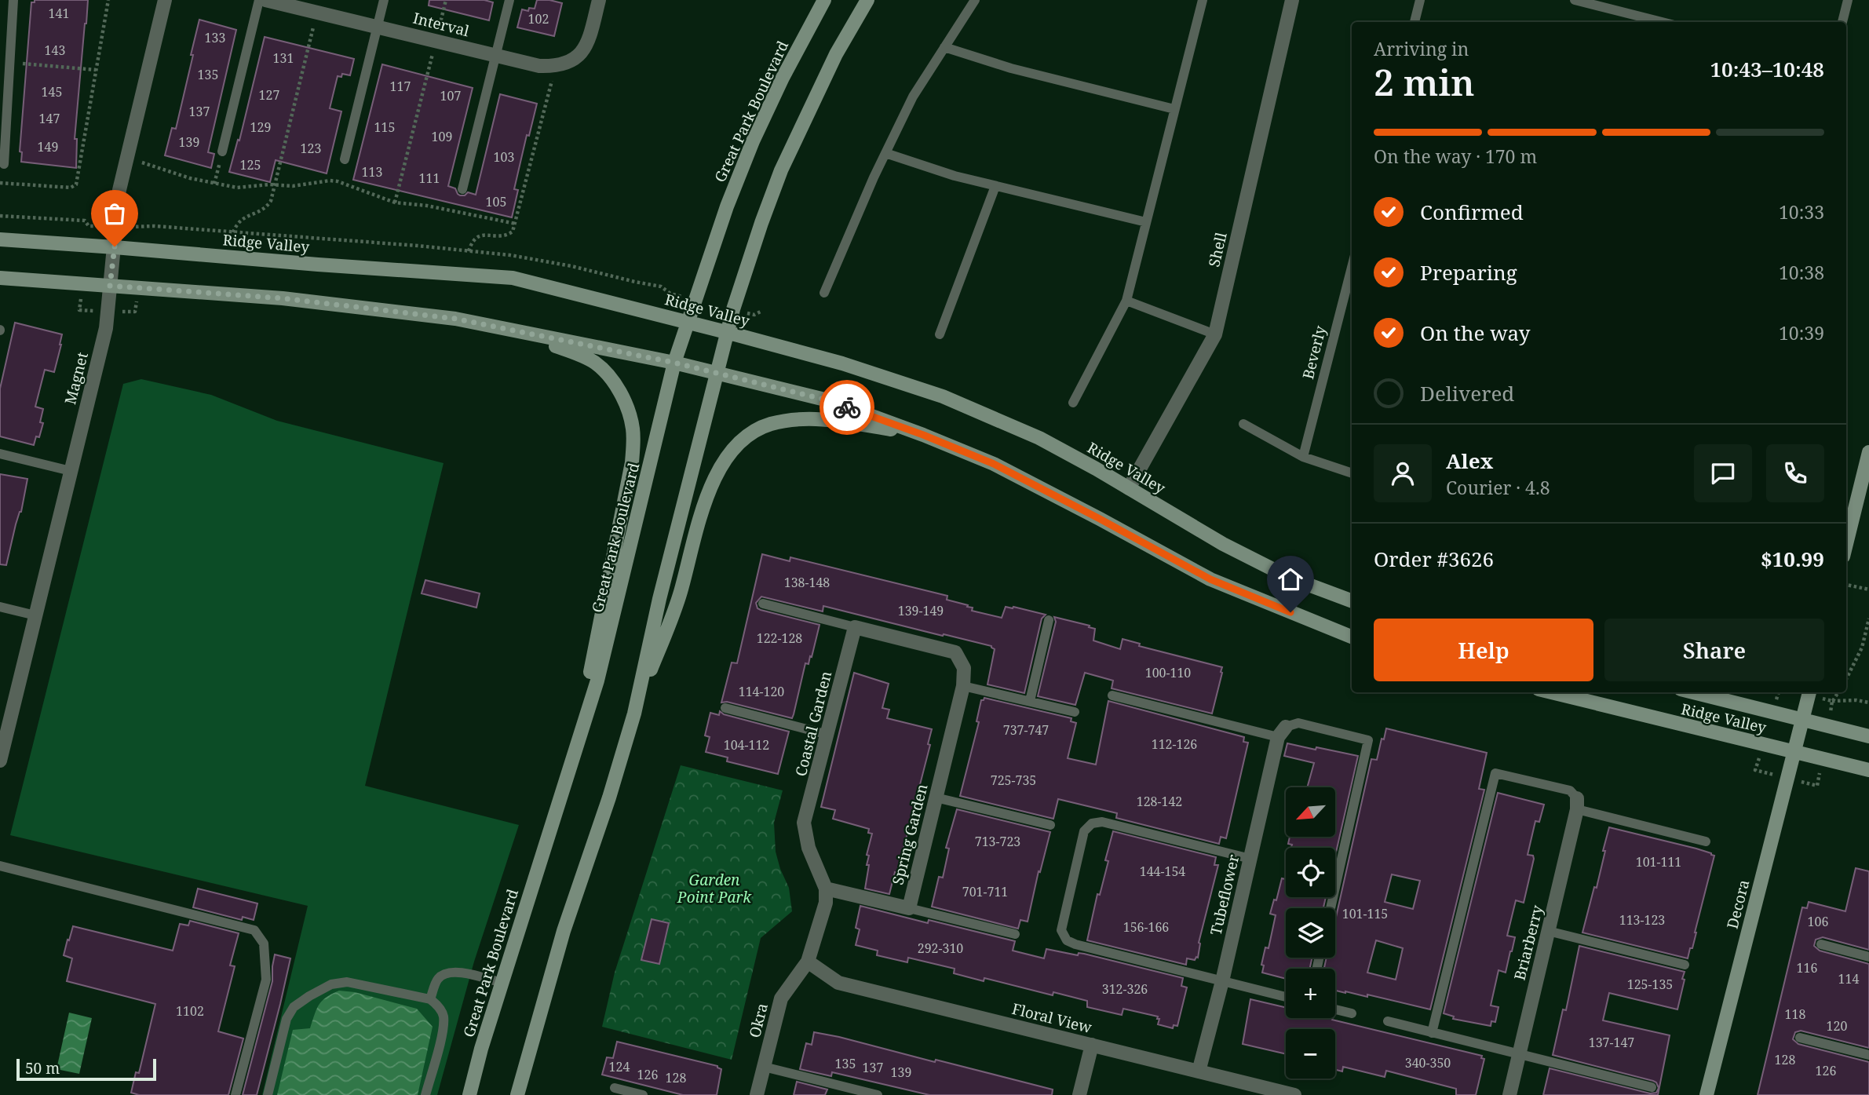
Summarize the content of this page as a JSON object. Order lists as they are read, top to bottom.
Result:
{
  "streets": {
    "main road": ["Great Park Boulevard", "Ridge Valley", "Decora"],
    "street": [
      "Interval",
      "Shell",
      "Magnet",
      "Coastal Garden",
      "Spring Garden",
      "Tubeflower",
      "Briarberry",
      "Floral View",
      "Okra"
    ],
    "lane": ["Beverly"]
  },
  "crossings": [
    ["Great Park Boulevard", "Ridge Valley"],
    ["Ridge Valley", "Shell"],
    ["Ridge Valley", "Magnet"],
    ["Ridge Valley", "Decora"],
    ["Coastal Garden", "Spring Garden"],
    ["Tubeflower", "Floral View"],
    ["Floral View", "Okra"]
  ],
  "parks": ["Garden Point Park"],
  "house_numbers": [
    "141",
    "102",
    "133",
    "143",
    "131",
    "135",
    "117",
    "145",
    "127",
    "107",
    "137",
    "147",
    "129",
    "115",
    "109",
    "139",
    "149",
    "123",
    "103",
    "125",
    "113",
    "111",
    "105",
    "138-148",
    "139-149",
    "122-128",
    "100-110",
    "114-120",
    "737-747",
    "112-126",
    "104-112",
    "725-735",
    "128-142",
    "713-723",
    "101-111",
    "144-154",
    "701-711",
    "101-115",
    "113-123",
    "106",
    "156-166",
    "292-310",
    "116",
    "114",
    "125-135",
    "312-326",
    "1102",
    "118",
    "120",
    "137-147",
    "128",
    "340-350",
    "135",
    "124",
    "137",
    "126",
    "139",
    "126",
    "128"
  ],
  "scale_bar": "50 m",
  "north": "bottom left",
  "page": {
    "heading": ["2 min", "Arriving in", "10:43–10:48"],
    "panel": [
      "Alex",
      "Courier · 4.8",
      "Order #3626",
      "$10.99"
    ],
    "bar": "On the way · 170 m",
    "list": [
      ["Confirmed", "10:33"],
      ["Preparing", "10:38"],
      ["On the way", "10:39"],
      "Delivered"
    ],
    "buttons": ["Help", "Share"],
    "map_buttons": ["+", "−"],
    "scale": "50 m"
  }
}
